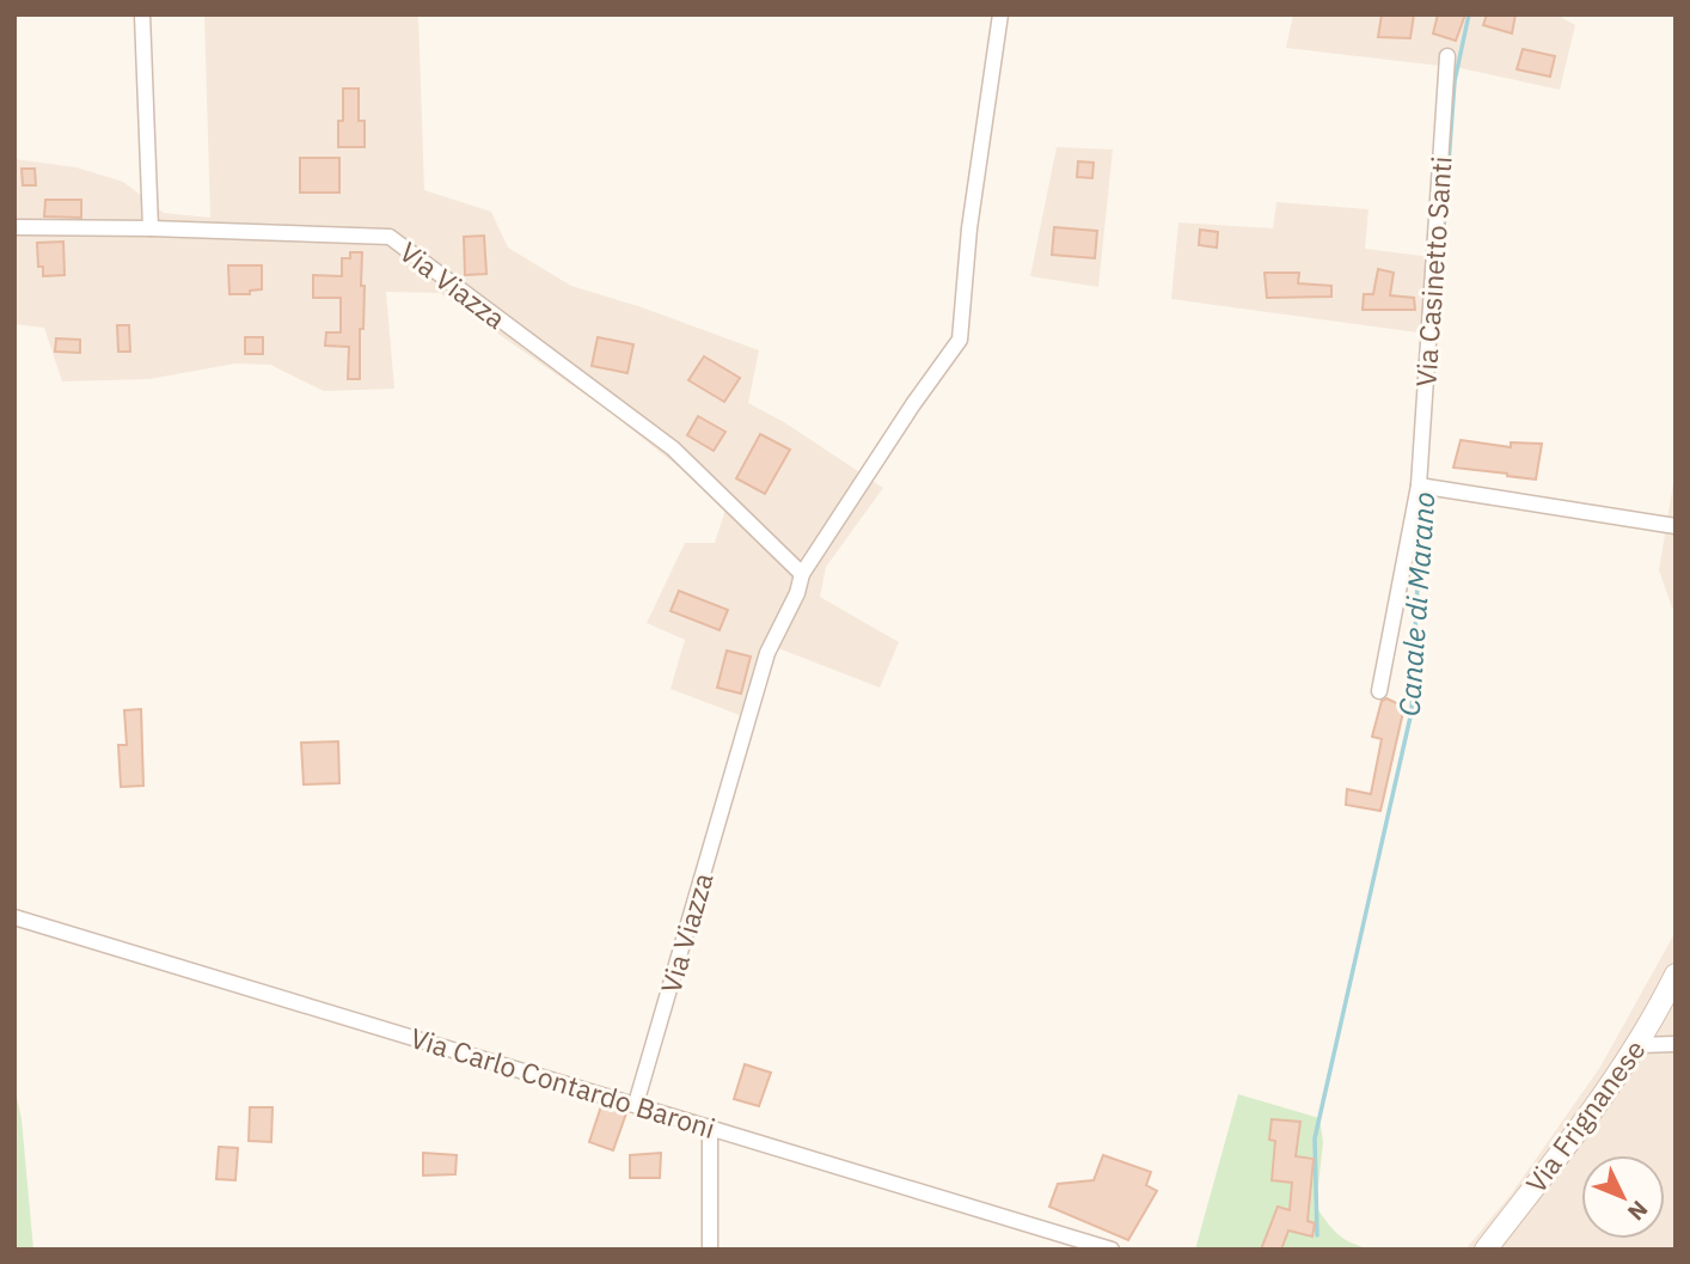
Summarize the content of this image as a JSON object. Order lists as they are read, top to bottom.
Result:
{
  "streets": {
    "main road": ["Via Frignanese"],
    "street": ["Via Casinetto Santi", "Via Viazza", "Via Carlo Contardo Baroni"]
  },
  "crossings": [
    ["Via Viazza", "Via Carlo Contardo Baroni"]
  ],
  "water": ["Canale di Marano"],
  "north": "bottom right"
}
